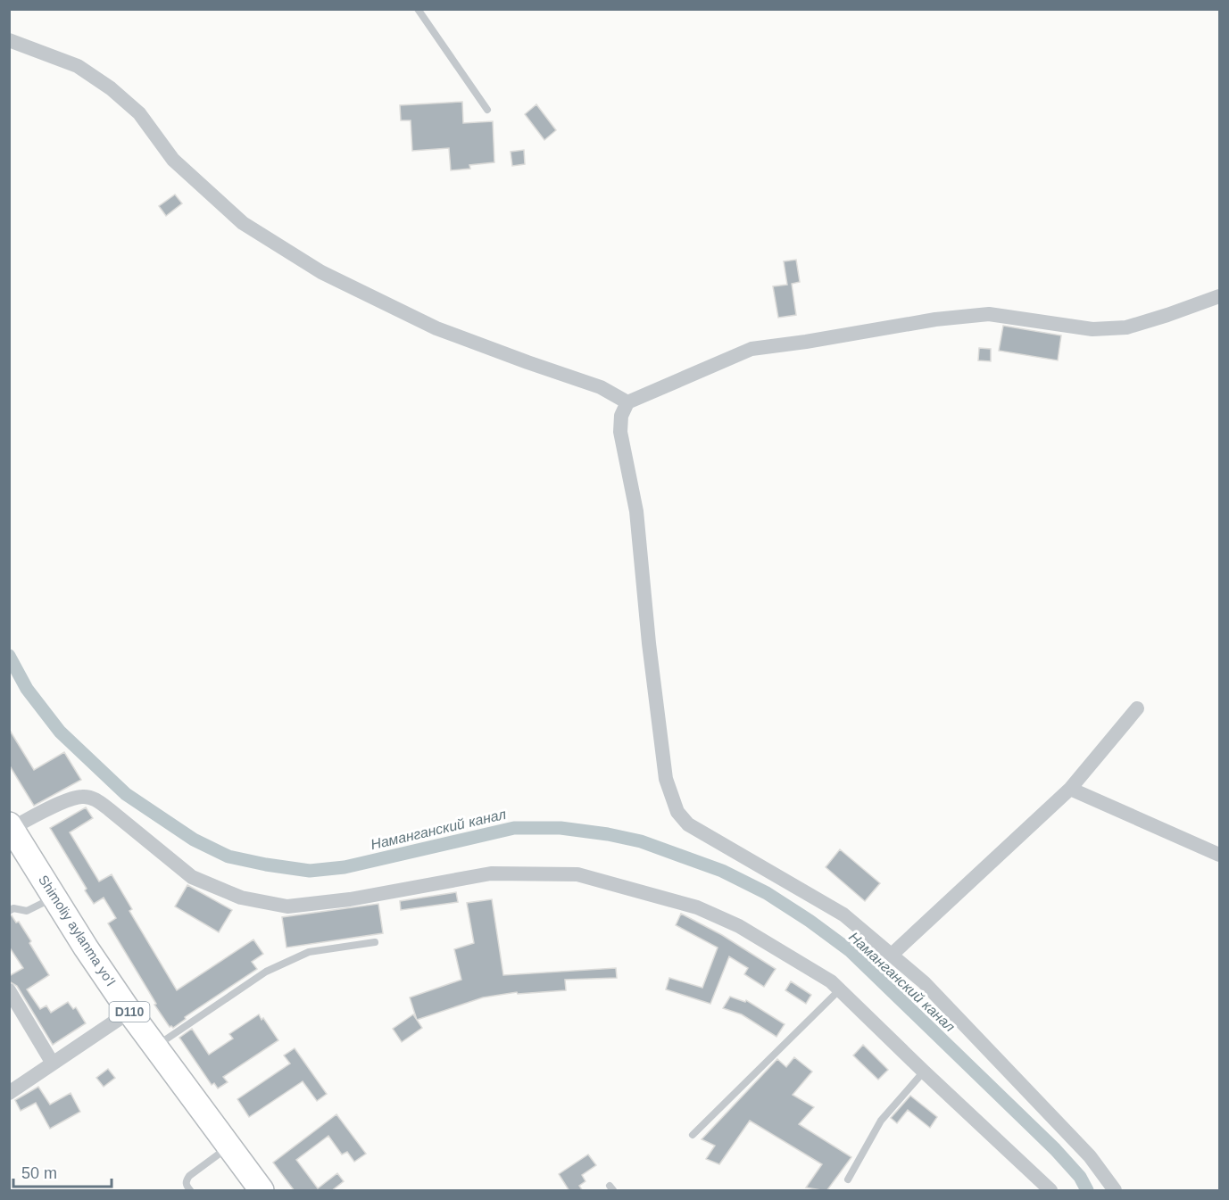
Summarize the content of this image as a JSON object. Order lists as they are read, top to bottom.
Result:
{
  "streets": {
    "main road": ["Shimoliy aylanma yoʻl", "D110"]
  },
  "water": ["Наманганский канал"],
  "scale_bar": "50 m"
}
